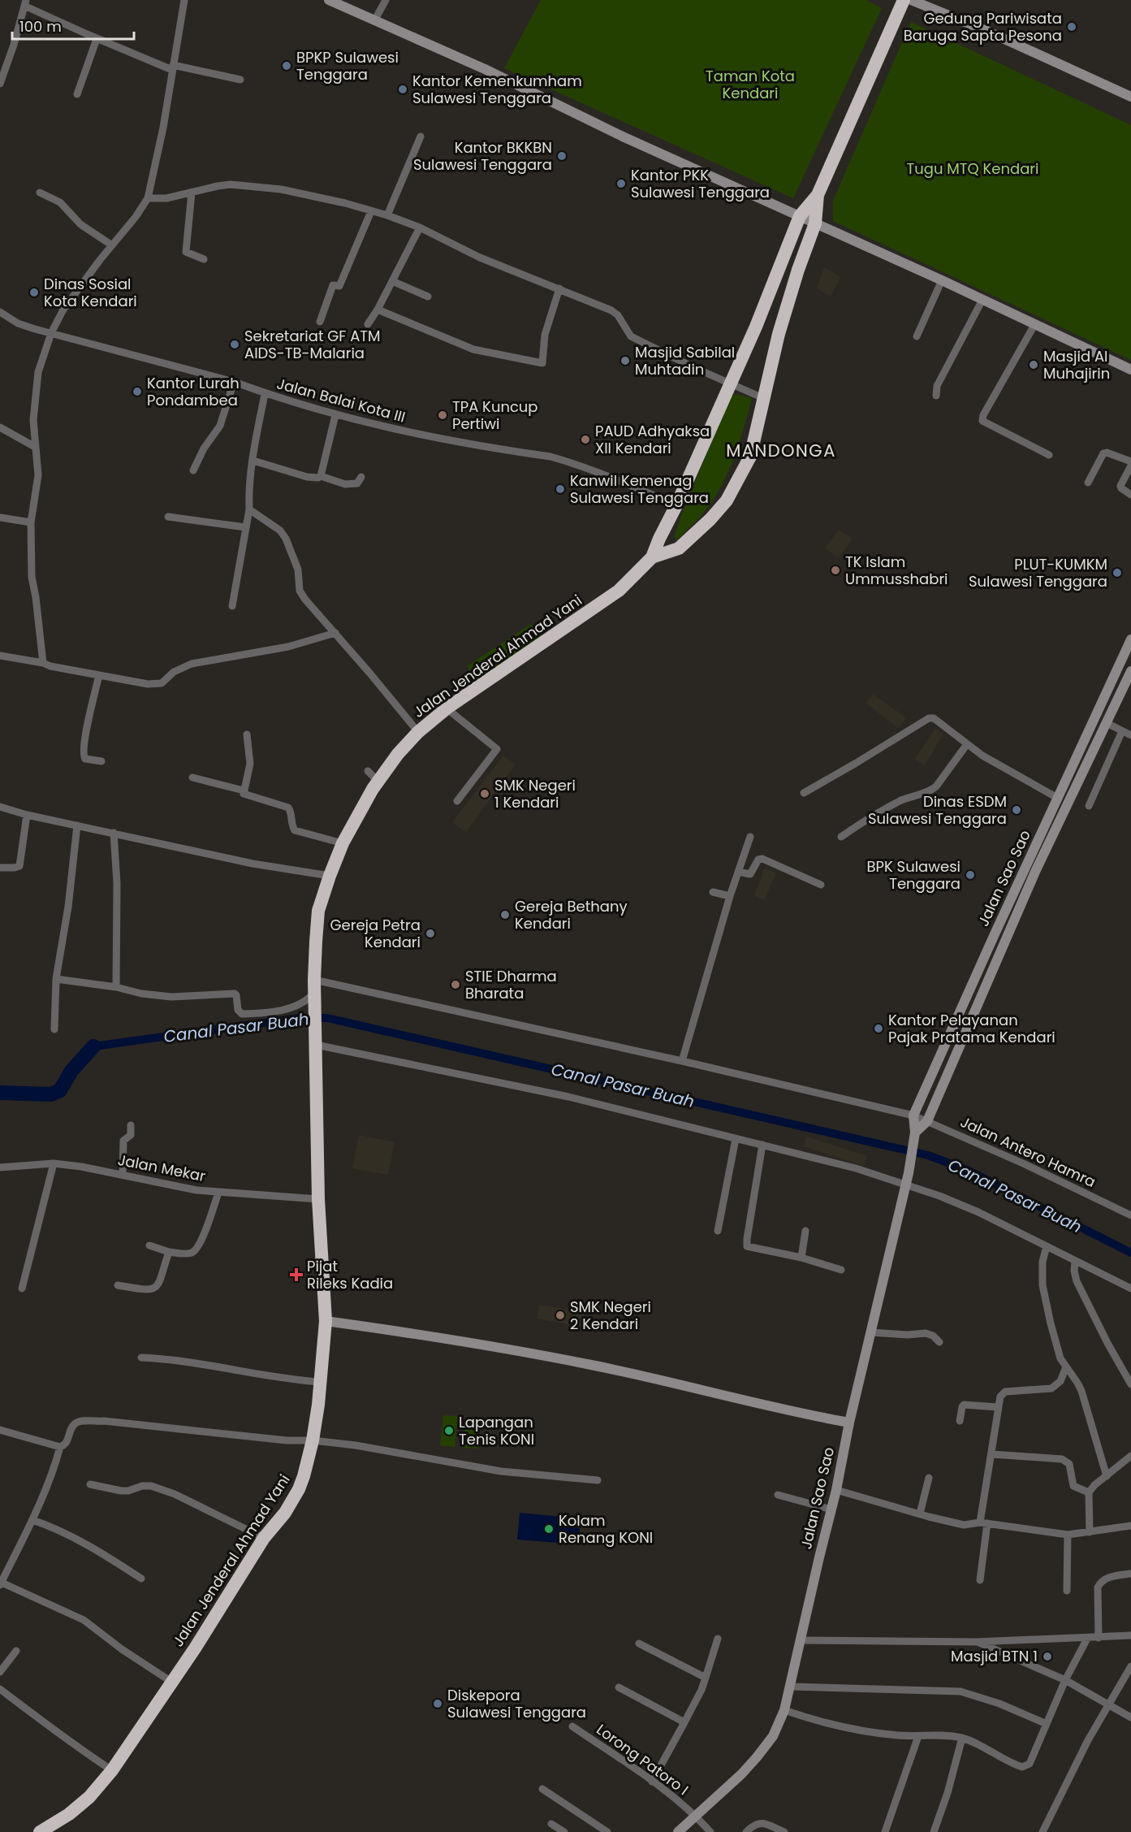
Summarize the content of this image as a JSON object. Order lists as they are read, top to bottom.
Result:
{
  "streets": {
    "highway": ["Jalan Jenderal Ahmad Yani"],
    "street": [
      "Jalan Balai Kota III",
      "Jalan Sao Sao",
      "Jalan Antero Hamra",
      "Jalan Mekar",
      "Lorong Patoro I"
    ]
  },
  "crossings": [
    ["Jalan Jenderal Ahmad Yani", "Jalan Antero Hamra"],
    ["Jalan Jenderal Ahmad Yani", "Jalan Mekar"],
    ["Jalan Sao Sao", "Jalan Antero Hamra"],
    ["Jalan Sao Sao", "Lorong Patoro I"]
  ],
  "districts": ["MANDONGA"],
  "water": ["Canal Pasar Buah"],
  "parks": ["Taman Kota Kendari", "Tugu MTQ Kendari"],
  "places": {
    "other": [
      "Gedung Pariwisata Baruga Sapta Pesona",
      "BPKP Sulawesi Tenggara",
      "Kantor Kemenkumham Sulawesi Tenggara",
      "Kantor BKKBN Sulawesi Tenggara",
      "Kantor PKK Sulawesi Tenggara",
      "Dinas Sosial Kota Kendari",
      "Sekretariat GF ATM AIDS-TB-Malaria",
      "Masjid Sabilal Muhtadin",
      "Masjid Al Muhajirin",
      "Kantor Lurah Pondambea",
      "TPA Kuncup Pertiwi",
      "PAUD Adhyaksa XII Kendari",
      "Kanwil Kemenag Sulawesi Tenggara",
      "TK Islam Ummusshabri",
      "PLUT-KUMKM Sulawesi Tenggara",
      "SMK Negeri 1 Kendari",
      "Dinas ESDM Sulawesi Tenggara",
      "BPK Sulawesi Tenggara",
      "Gereja Bethany Kendari",
      "Gereja Petra Kendari",
      "STIE Dharma Bharata",
      "Kantor Pelayanan Pajak Pratama Kendari",
      "SMK Negeri 2 Kendari",
      "Lapangan Tenis KONI",
      "Kolam Renang KONI",
      "Masjid BTN 1",
      "Diskepora Sulawesi Tenggara"
    ],
    "health": ["Pijat Rileks Kadia"]
  },
  "scale_bar": "100 m"
}
